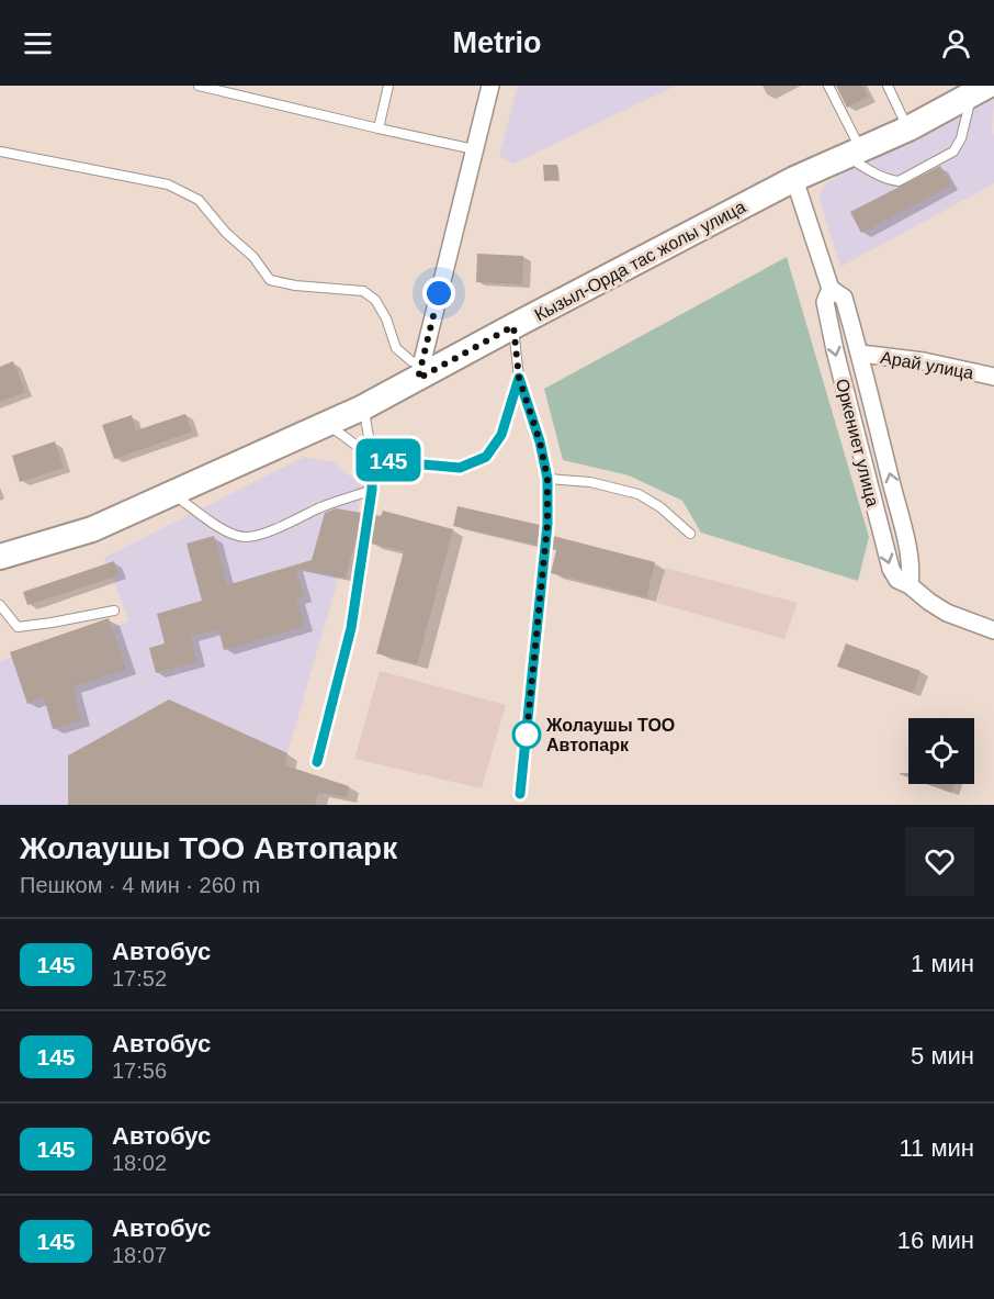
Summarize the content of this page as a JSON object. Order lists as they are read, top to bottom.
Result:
{
  "streets": {
    "main road": ["Кызыл-Орда тас жолы улица"],
    "street": ["Арай улица", "Оркениет улица"]
  },
  "crossings": [
    ["Кызыл-Орда тас жолы улица", "Оркениет улица"],
    ["Арай улица", "Оркениет улица"]
  ],
  "places": ["Жолаушы ТОО Автопарк"],
  "lines": ["bus line 145"],
  "page": {
    "header": "Metrio",
    "on_map": "145",
    "heading": ["Жолаушы ТОО Автопарк", "Пешком · 4 мин · 260 m"],
    "list": [
      {
        "mark": "145",
        "name": "Автобус",
        "note": "17:52",
        "value": "1 мин"
      },
      {
        "mark": "145",
        "name": "Автобус",
        "note": "17:56",
        "value": "5 мин"
      },
      {
        "mark": "145",
        "name": "Автобус",
        "note": "18:02",
        "value": "11 мин"
      },
      {
        "mark": "145",
        "name": "Автобус",
        "note": "18:07",
        "value": "16 мин"
      }
    ]
  }
}
